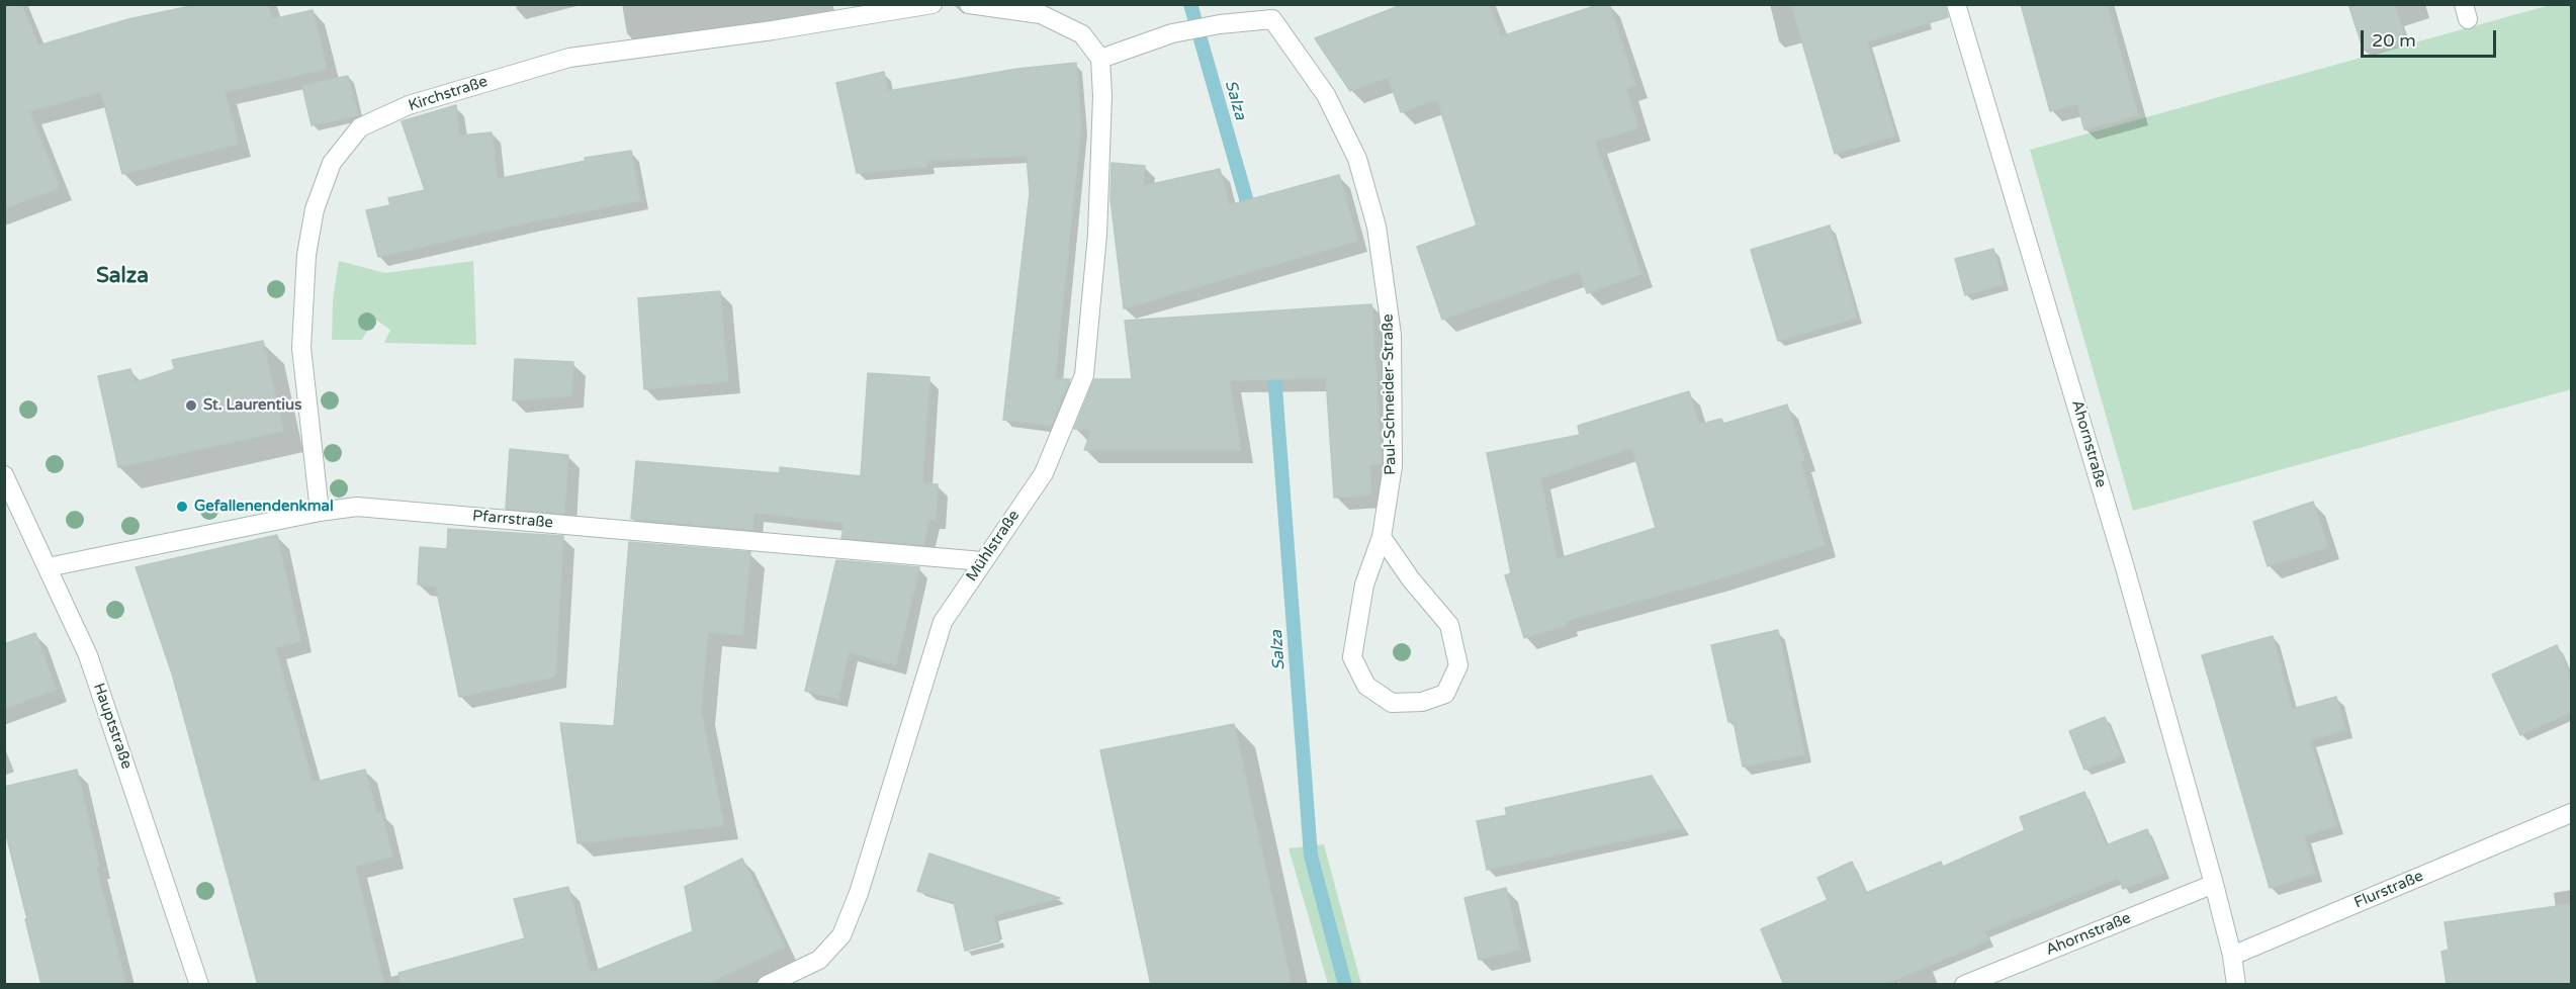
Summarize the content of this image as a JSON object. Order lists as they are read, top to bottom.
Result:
{
  "streets": {
    "street": [
      "Kirchstraße",
      "Paul-Schneider-Straße",
      "Ahornstraße",
      "Pfarrstraße",
      "Mühlstraße",
      "Hauptstraße",
      "Flurstraße"
    ]
  },
  "crossings": [
    ["Kirchstraße", "Pfarrstraße"],
    ["Paul-Schneider-Straße", "Mühlstraße"],
    ["Ahornstraße", "Flurstraße"],
    ["Pfarrstraße", "Mühlstraße"],
    ["Pfarrstraße", "Hauptstraße"]
  ],
  "districts": ["Salza"],
  "water": ["Salza"],
  "places": ["St. Laurentius", "Gefallenendenkmal"],
  "scale_bar": "20 m"
}
